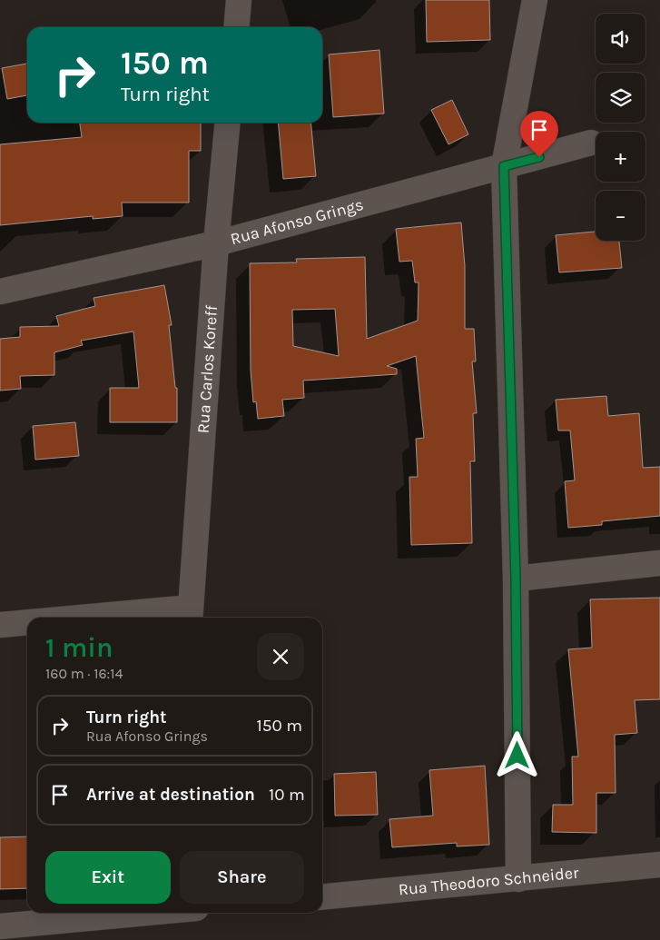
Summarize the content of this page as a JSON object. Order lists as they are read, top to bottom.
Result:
{
  "streets": {
    "street": ["Rua Afonso Grings", "Rua Carlos Koreff", "Rua Theodoro Schneider"]
  },
  "crossings": [
    ["Rua Afonso Grings", "Rua Carlos Koreff"]
  ],
  "page": {
    "map_buttons": ["+", "−"],
    "turn": ["150 m", "Turn right"],
    "heading": ["1 min", "160 m · 16:14"],
    "list": [
      {
        "name": "Turn right",
        "note": "Rua Afonso Grings",
        "value": "150 m"
      },
      {
        "name": "Arrive at destination",
        "value": "10 m"
      }
    ],
    "buttons": ["Exit", "Share"]
  }
}
